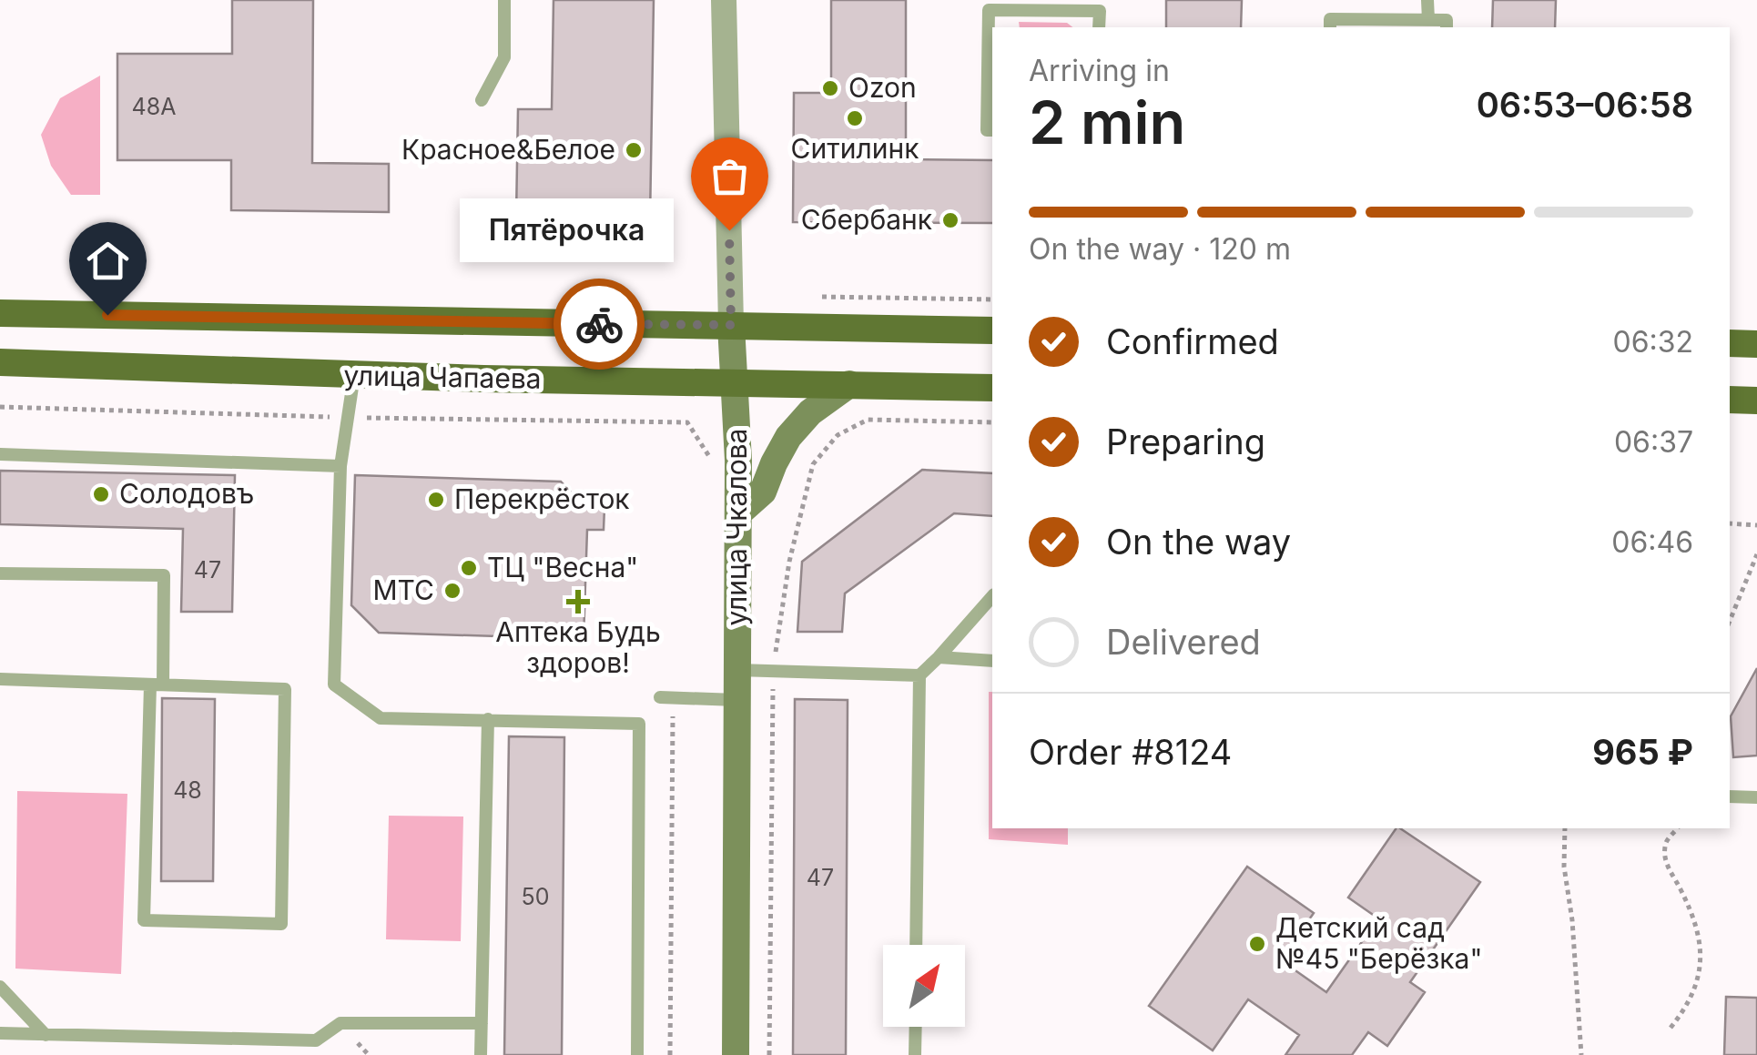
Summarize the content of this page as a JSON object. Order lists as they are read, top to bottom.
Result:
{
  "streets": {
    "main road": ["улица Чапаева", "улица Чкалова"]
  },
  "crossings": [
    ["улица Чапаева", "улица Чкалова"]
  ],
  "places": {
    "other": [
      "Ozon",
      "Ситилинк",
      "Красное&Белое",
      "Сбербанк",
      "Пятёрочка",
      "Солодовъ",
      "Перекрёсток",
      "ТЦ \"Весна\"",
      "МТС",
      "Детский сад №45 \"Берёзка\""
    ],
    "health": ["Аптека Будь здоров!"]
  },
  "house_numbers": [
    "48А",
    "47",
    "48",
    "47",
    "50"
  ],
  "north": "top right",
  "page": {
    "heading": ["2 min", "Arriving in", "06:53–06:58"],
    "panel": ["Order #8124", "965 ₽"],
    "bar": "On the way · 120 m",
    "bubble": "Пятёрочка",
    "list": [
      ["Confirmed", "06:32"],
      ["Preparing", "06:37"],
      ["On the way", "06:46"],
      "Delivered"
    ]
  }
}
